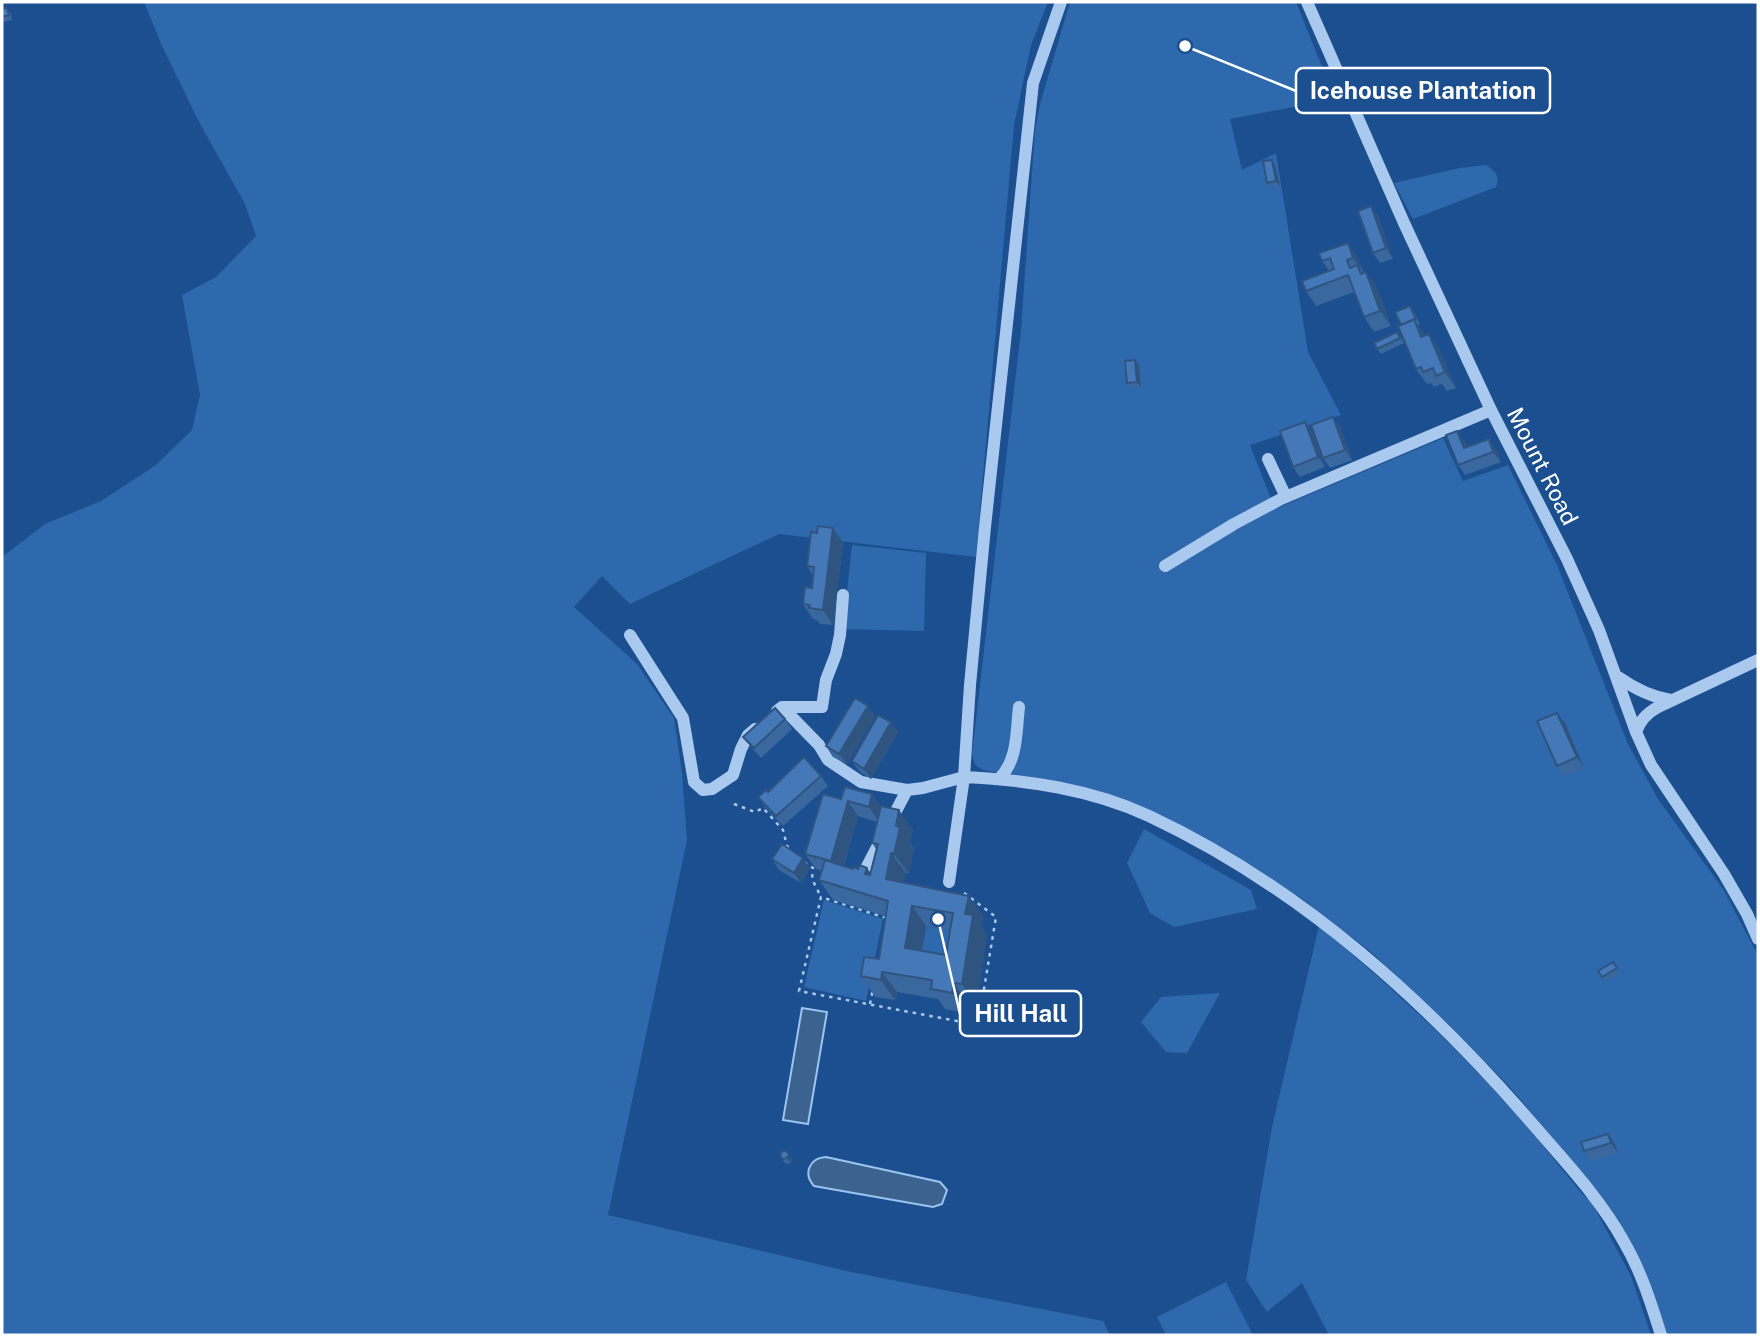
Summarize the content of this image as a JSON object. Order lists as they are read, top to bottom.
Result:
{
  "streets": {
    "street": ["Mount Road"]
  },
  "places": ["Icehouse Plantation", "Hill Hall"]
}
